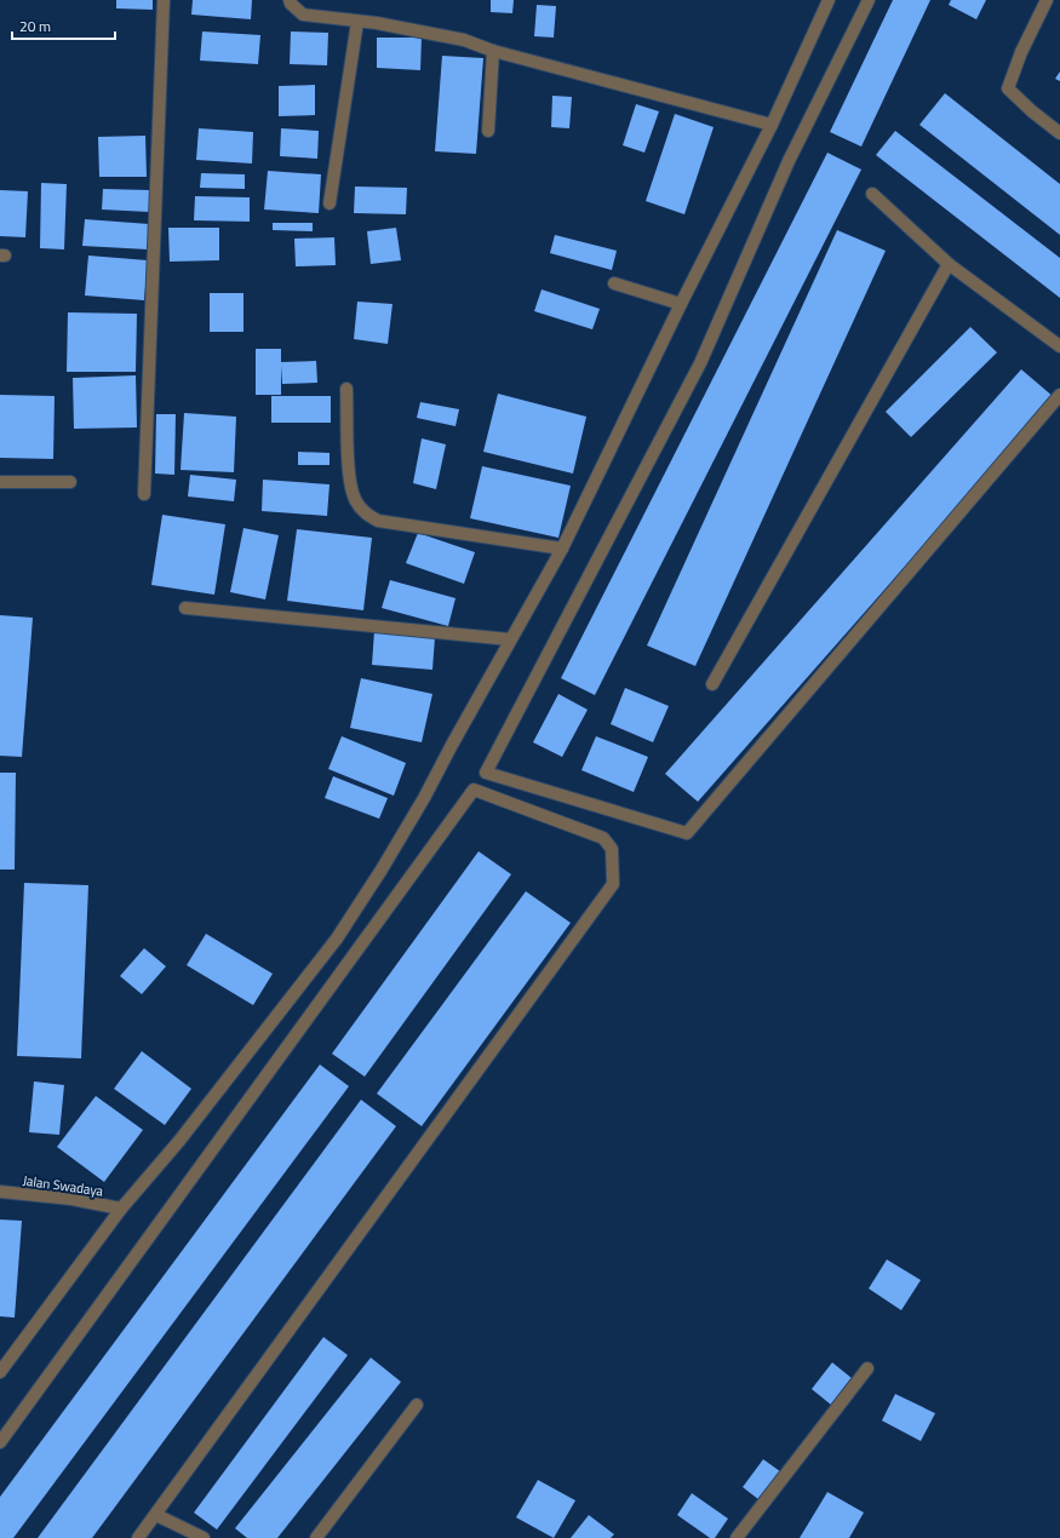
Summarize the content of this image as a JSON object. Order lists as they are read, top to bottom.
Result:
{
  "streets": {
    "street": ["Jalan Swadaya"]
  },
  "scale_bar": "20 m"
}
